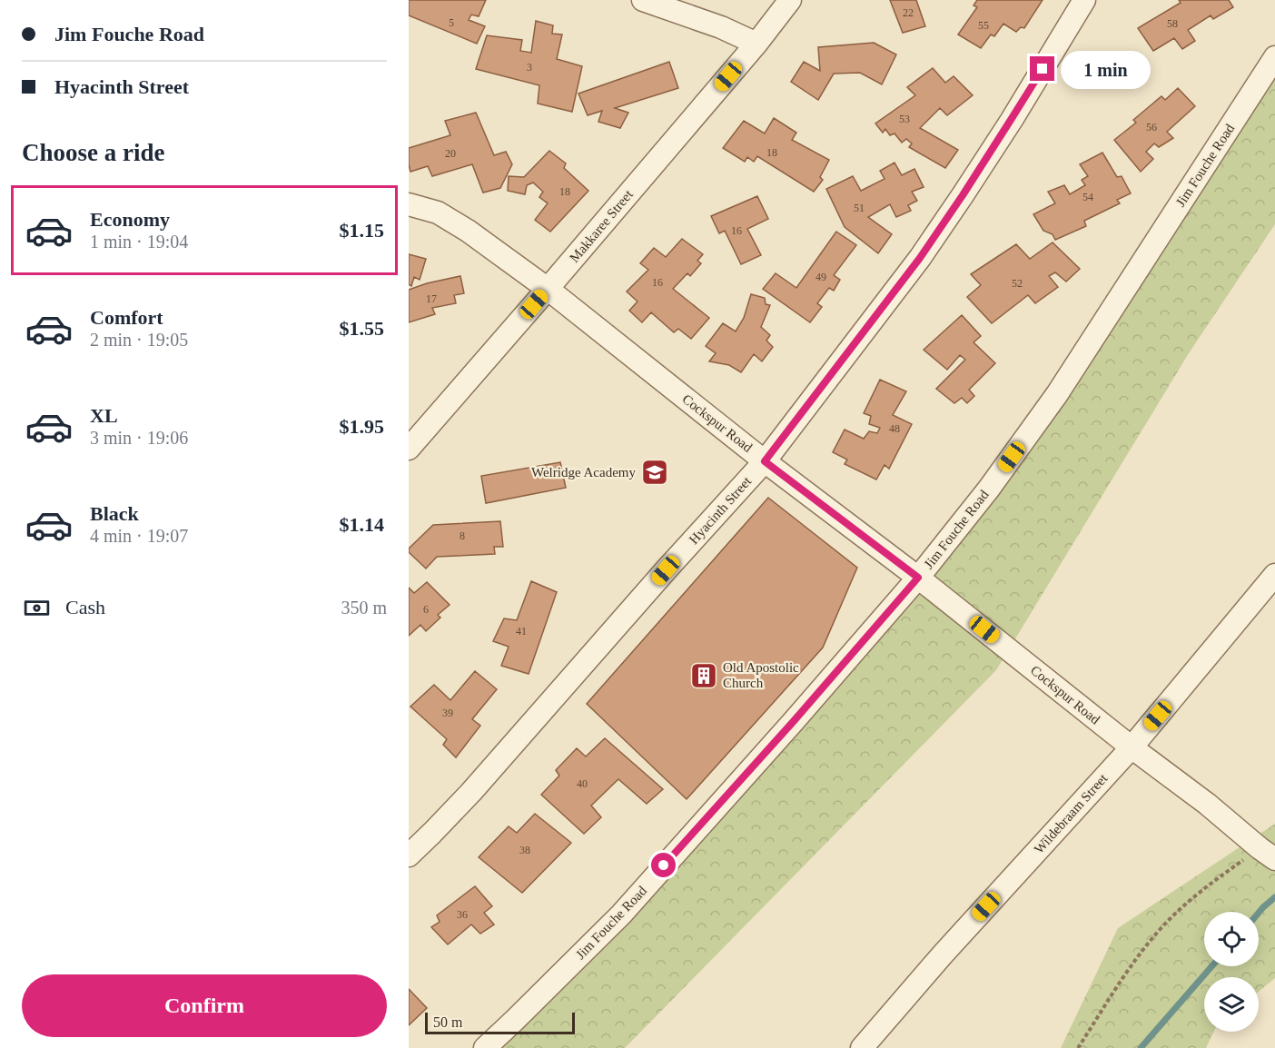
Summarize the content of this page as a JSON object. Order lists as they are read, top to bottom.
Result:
{
  "streets": {
    "street": [
      "Jim Fouche Road",
      "Makkaree Street",
      "Cockspur Road",
      "Hyacinth Street",
      "Wildebraam Street"
    ]
  },
  "crossings": [
    ["Jim Fouche Road", "Cockspur Road"],
    ["Makkaree Street", "Cockspur Road"],
    ["Cockspur Road", "Hyacinth Street"],
    ["Cockspur Road", "Wildebraam Street"]
  ],
  "places": {
    "school or university": ["Welridge Academy"],
    "building": ["Old Apostolic Church"]
  },
  "house_numbers": [
    "22",
    "5",
    "58",
    "55",
    "3",
    "53",
    "56",
    "18",
    "20",
    "18",
    "54",
    "51",
    "16",
    "49",
    "16",
    "52",
    "17",
    "48",
    "8",
    "6",
    "41",
    "39",
    "40",
    "38",
    "36"
  ],
  "scale_bar": "50 m",
  "page": {
    "banner": ["Jim Fouche Road", "Hyacinth Street"],
    "bubble": "1 min",
    "heading": "Choose a ride",
    "list": [
      {
        "name": "Economy",
        "note": "1 min · 19:04",
        "value": "$1.15"
      },
      {
        "name": "Comfort",
        "note": "2 min · 19:05",
        "value": "$1.55"
      },
      {
        "name": "XL",
        "note": "3 min · 19:06",
        "value": "$1.95"
      },
      {
        "name": "Black",
        "note": "4 min · 19:07",
        "value": "$1.14"
      }
    ],
    "pay": ["Cash", "350 m"],
    "buttons": "Confirm",
    "scale": "50 m"
  }
}
